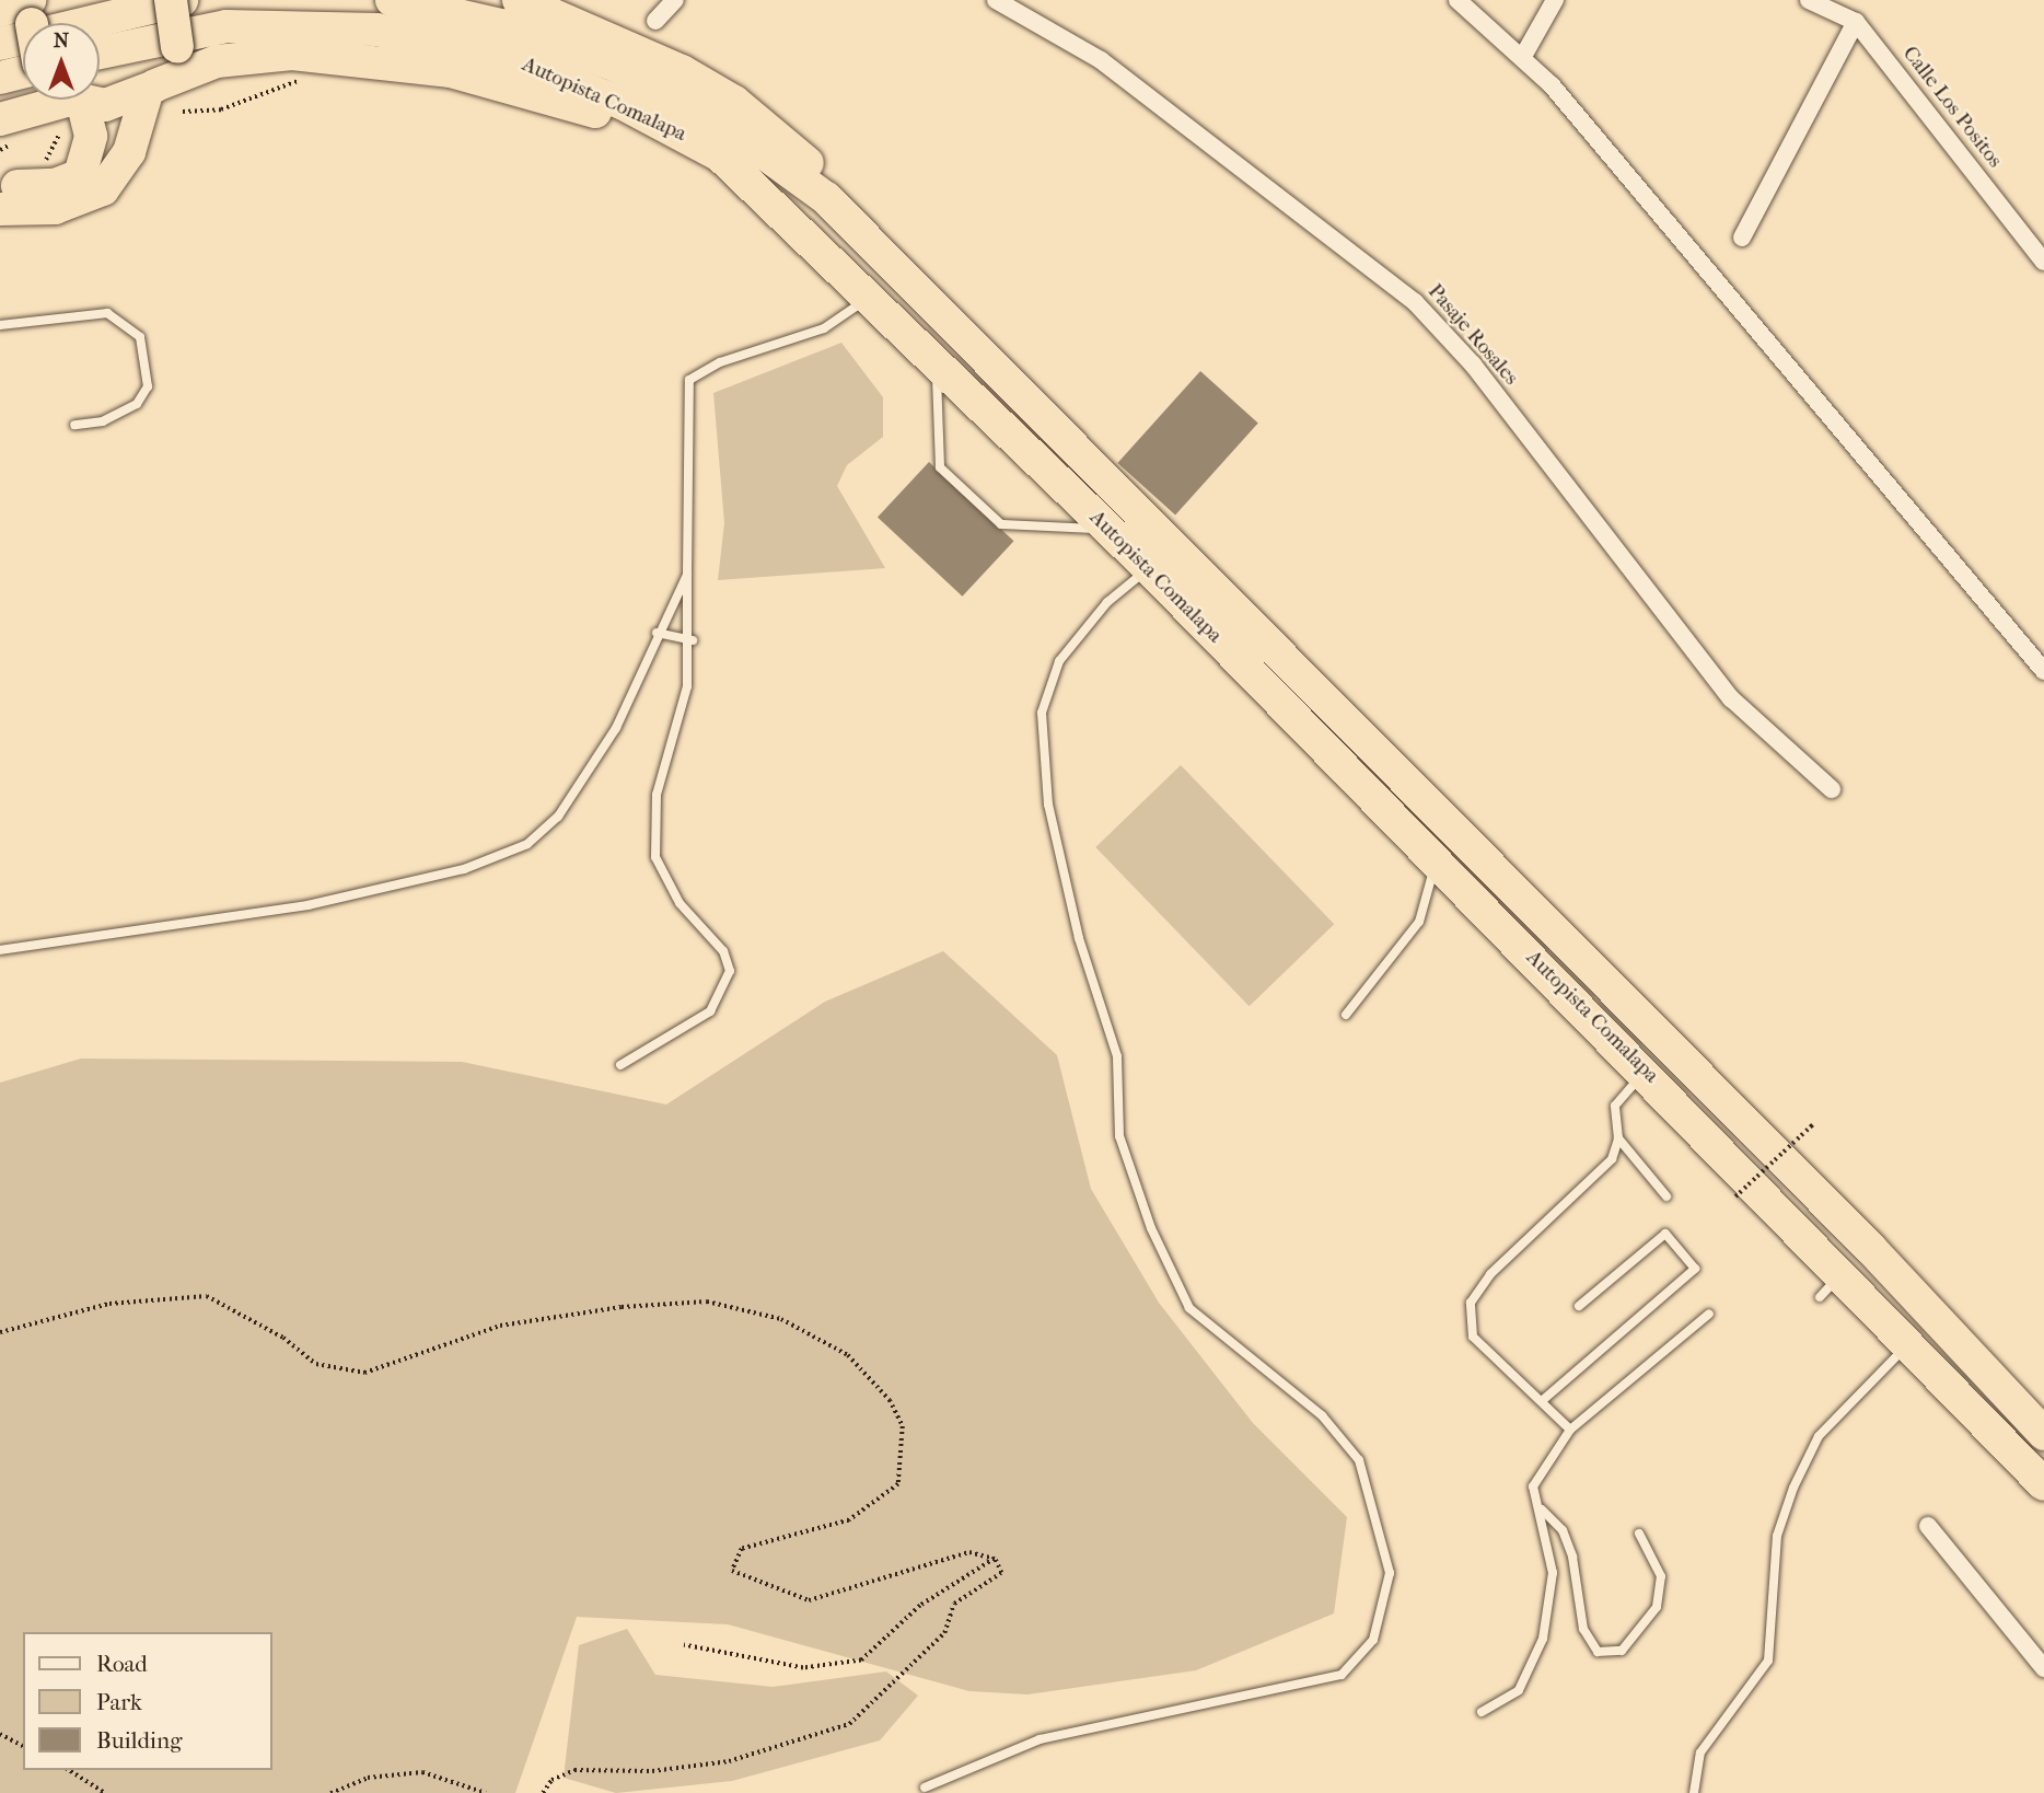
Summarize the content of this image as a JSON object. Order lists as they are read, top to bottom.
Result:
{
  "streets": {
    "highway": ["Autopista Comalapa"],
    "street": ["Calle Los Positos", "Pasaje Rosales"]
  },
  "legend": ["Road", "Park", "Building"],
  "north": "top"
}
